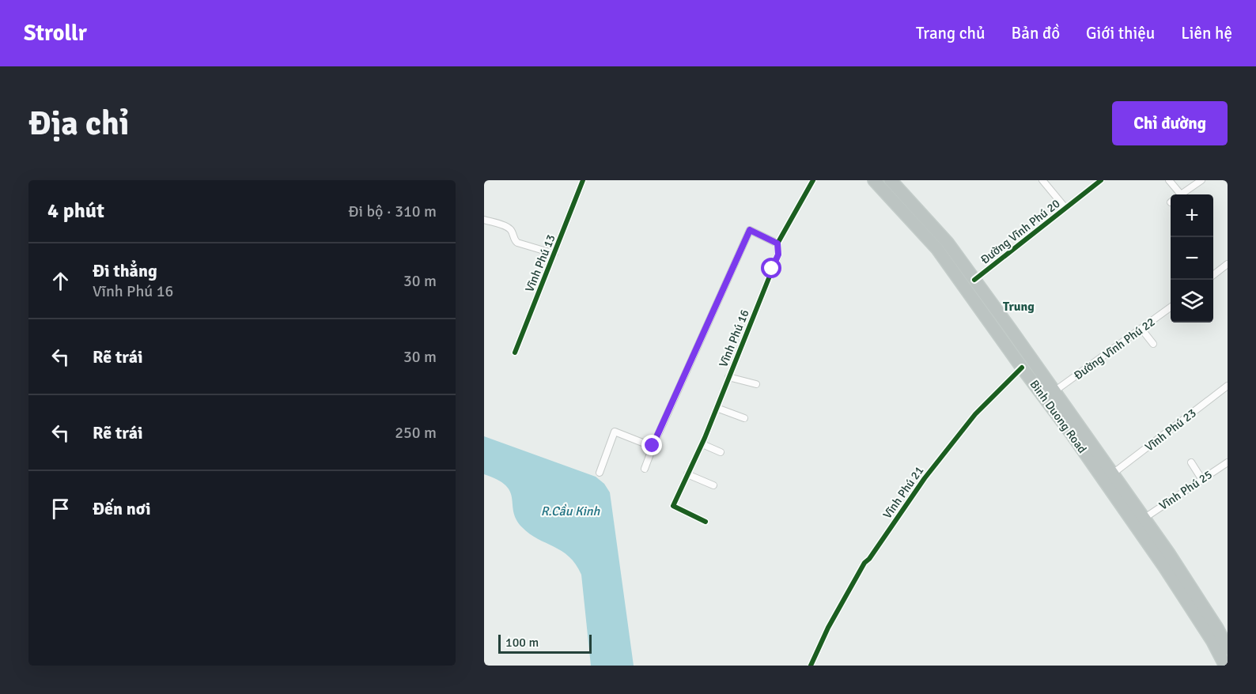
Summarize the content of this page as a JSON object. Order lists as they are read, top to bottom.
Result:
{
  "streets": {
    "highway": ["Binh Duong Road"],
    "street": [
      "Đường Vĩnh Phú 20",
      "Vĩnh Phú 13",
      "Vĩnh Phú 16",
      "Đường Vĩnh Phú 22",
      "Vĩnh Phú 23",
      "Vĩnh Phú 25",
      "Vĩnh Phú 21"
    ]
  },
  "crossings": [
    ["Đường Vĩnh Phú 20", "Binh Duong Road"],
    ["Đường Vĩnh Phú 22", "Binh Duong Road"],
    ["Binh Duong Road", "Vĩnh Phú 23"],
    ["Binh Duong Road", "Vĩnh Phú 25"],
    ["Binh Duong Road", "Vĩnh Phú 21"]
  ],
  "districts": ["Trung"],
  "water": ["R.Cầu Kinh"],
  "scale_bar": "100 m",
  "page": {
    "header": "Strollr",
    "nav": [
      "Trang chủ",
      "Bản đồ",
      "Giới thiệu",
      "Liên hệ"
    ],
    "buttons": "Chỉ đường",
    "title": "Địa chỉ",
    "heading": ["4 phút", "Đi bộ · 310 m"],
    "map_buttons": ["+", "−"],
    "list": [
      ["Đi thẳng", "Vĩnh Phú 16", "30 m"],
      ["Rẽ trái", "30 m"],
      ["Rẽ trái", "250 m"],
      "Đến nơi"
    ],
    "scale": "100 m"
  }
}
